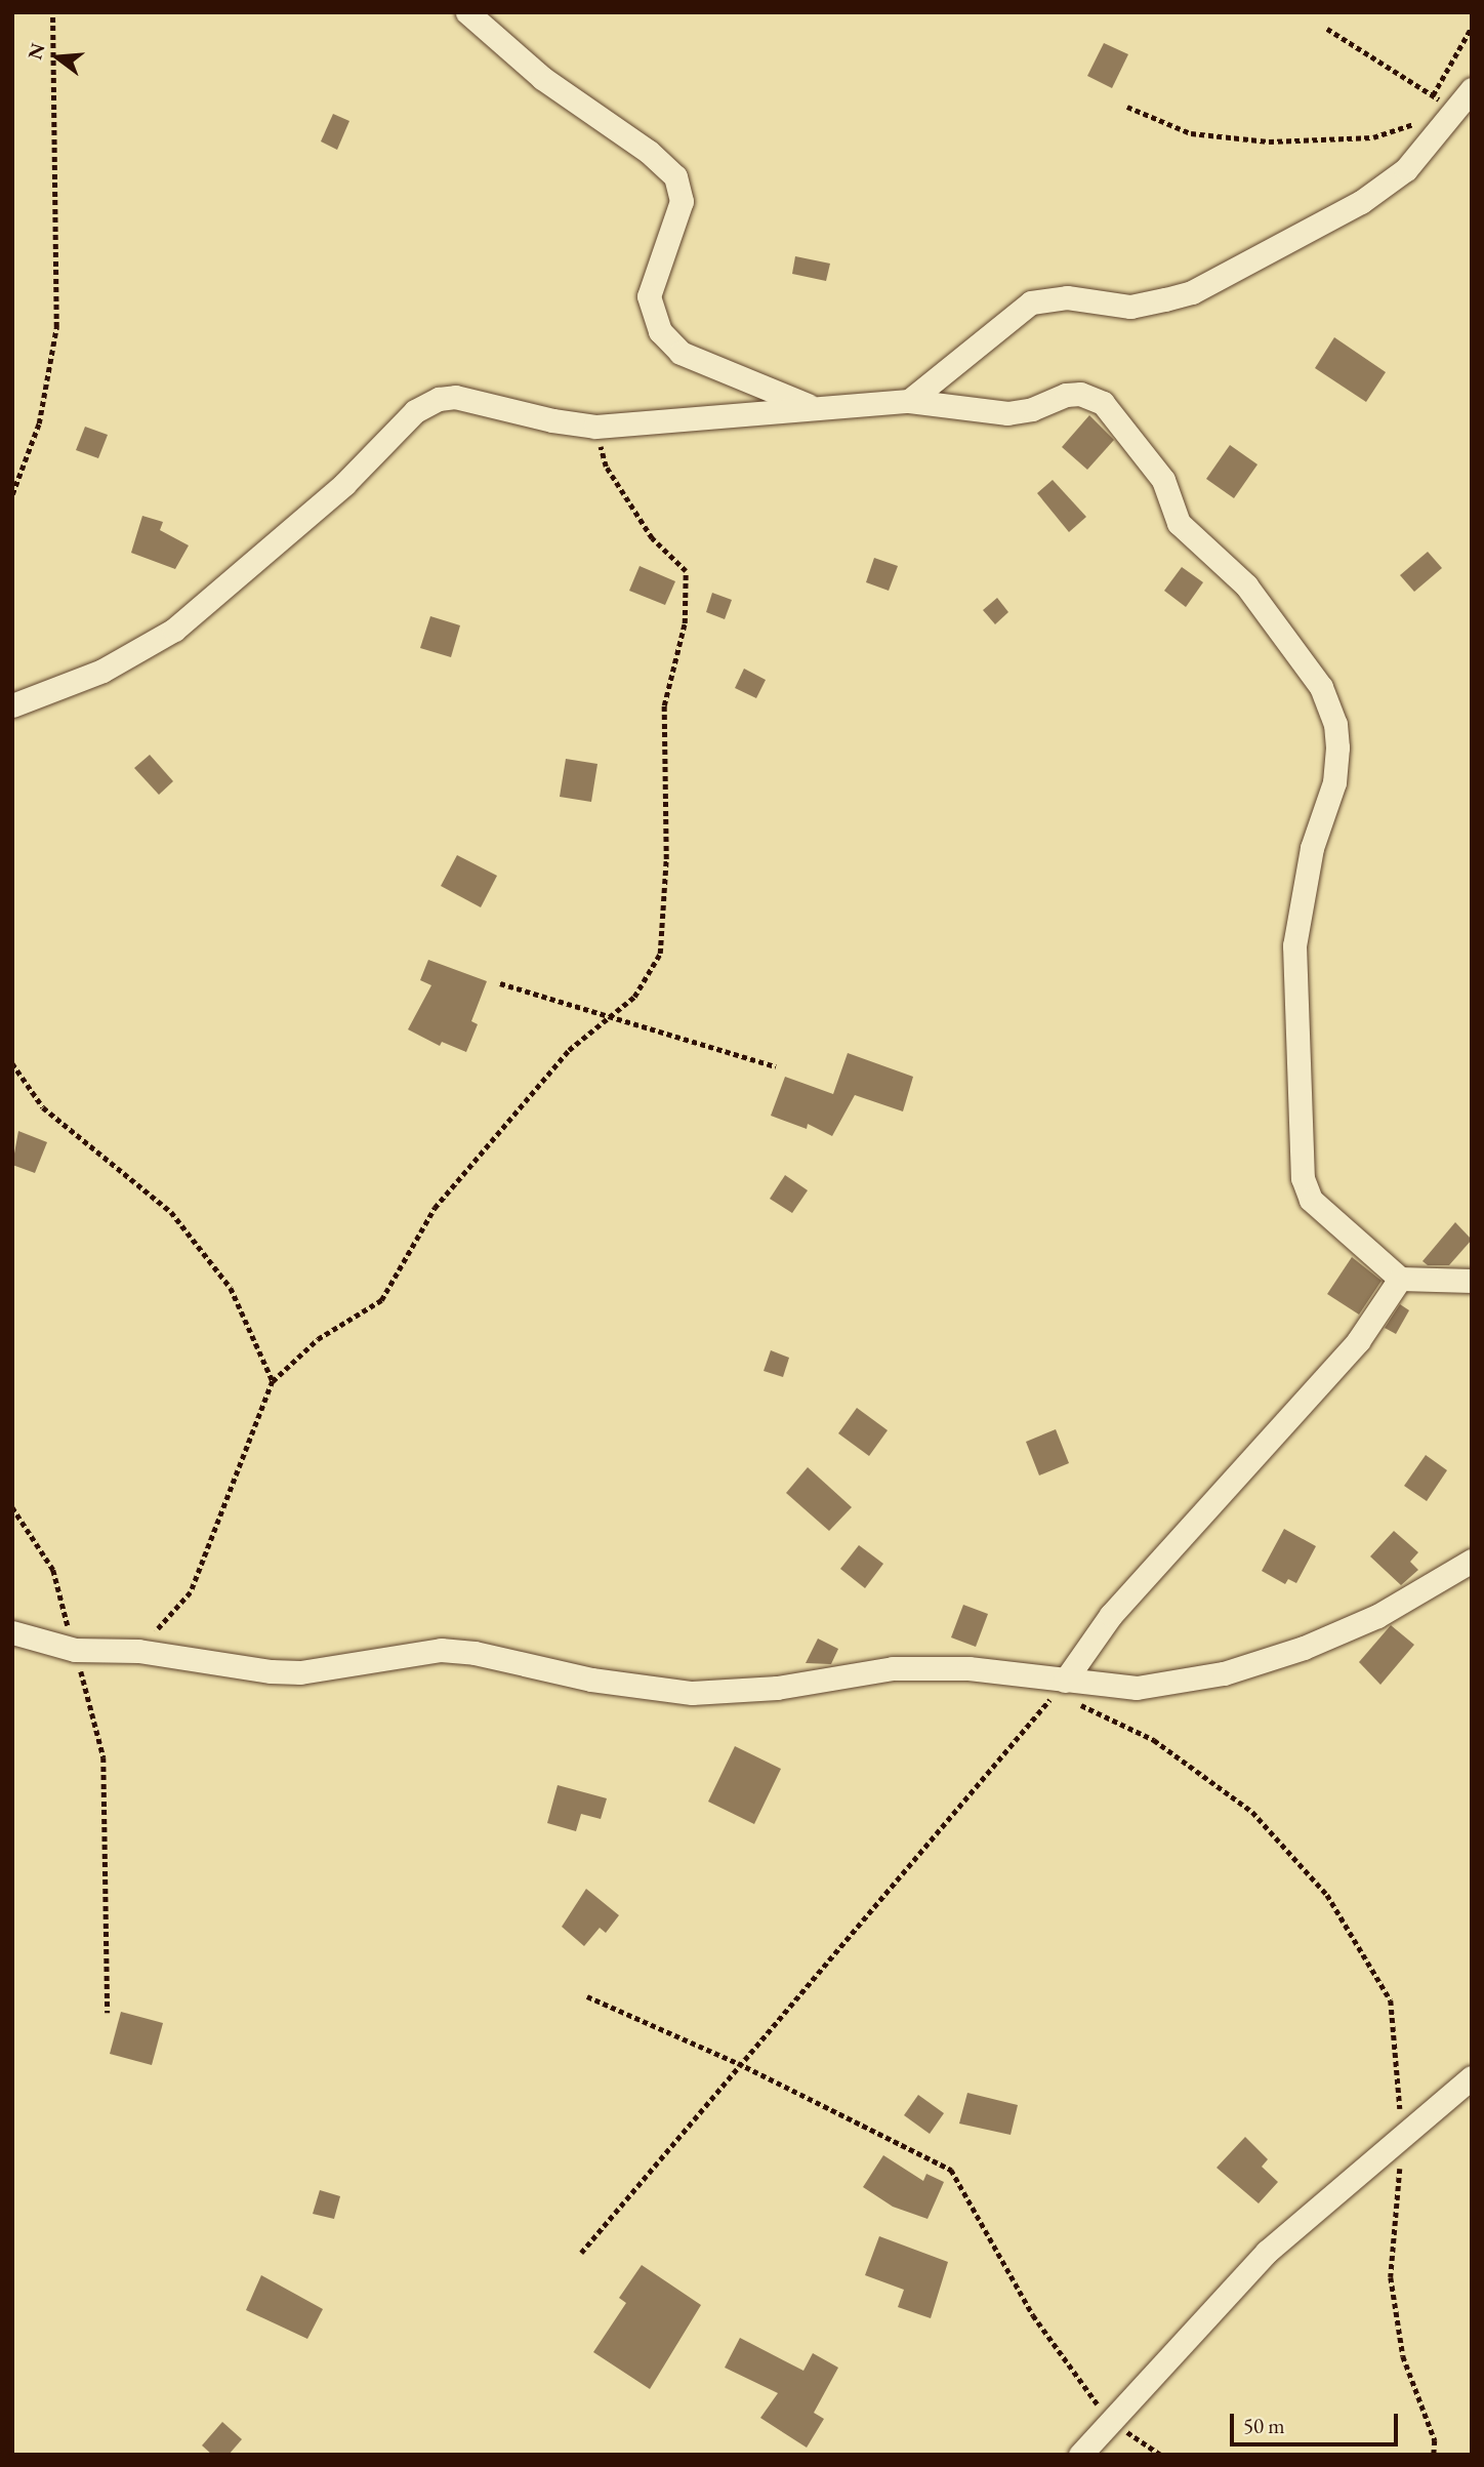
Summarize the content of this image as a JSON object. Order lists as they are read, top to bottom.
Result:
{
  "scale_bar": "50 m",
  "north": "left"
}
